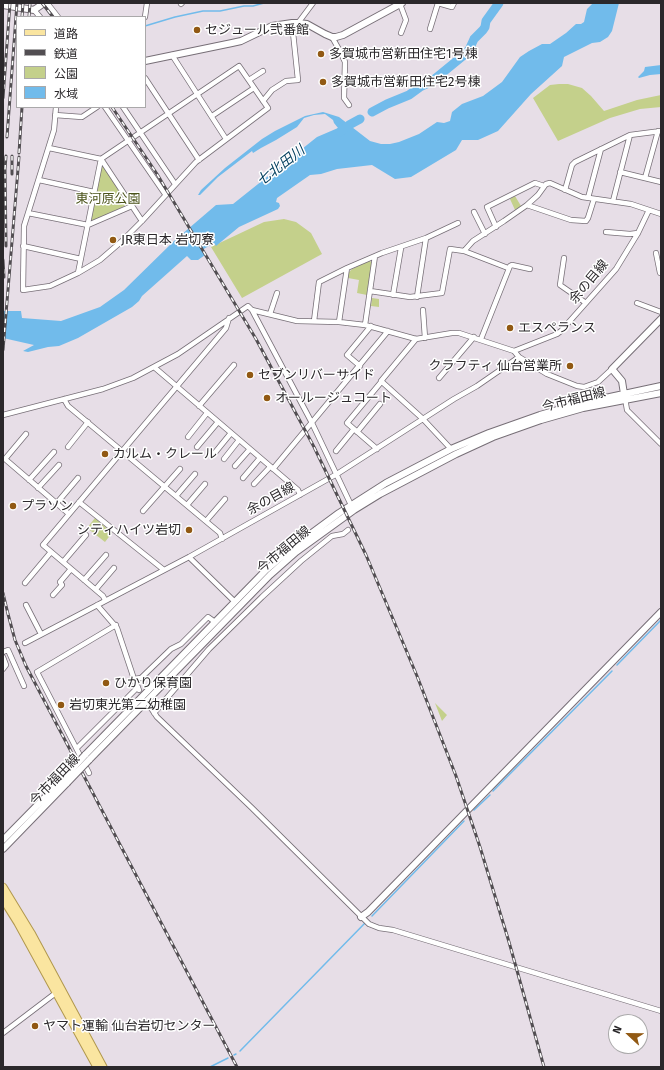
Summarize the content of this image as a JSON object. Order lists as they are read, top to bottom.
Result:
{
  "streets": {
    "main road": ["今市福田線"],
    "street": ["余の目線"]
  },
  "water": ["七北田川"],
  "parks": ["東河原公園"],
  "places": [
    "セジュール弐番館",
    "多賀城市営新田住宅1号棟",
    "多賀城市営新田住宅2号棟",
    "JR東日本 岩切寮",
    "エスペランス",
    "クラフティ 仙台営業所",
    "セブンリバーサイド",
    "オールージュコート",
    "カルム・クレール",
    "プラソン",
    "シティハイツ岩切",
    "ひかり保育園",
    "岩切東光第二幼稚園",
    "ヤマト運輸 仙台岩切センター"
  ],
  "legend": [
    "道路",
    "鉄道",
    "公園",
    "水域"
  ],
  "north": "left"
}
